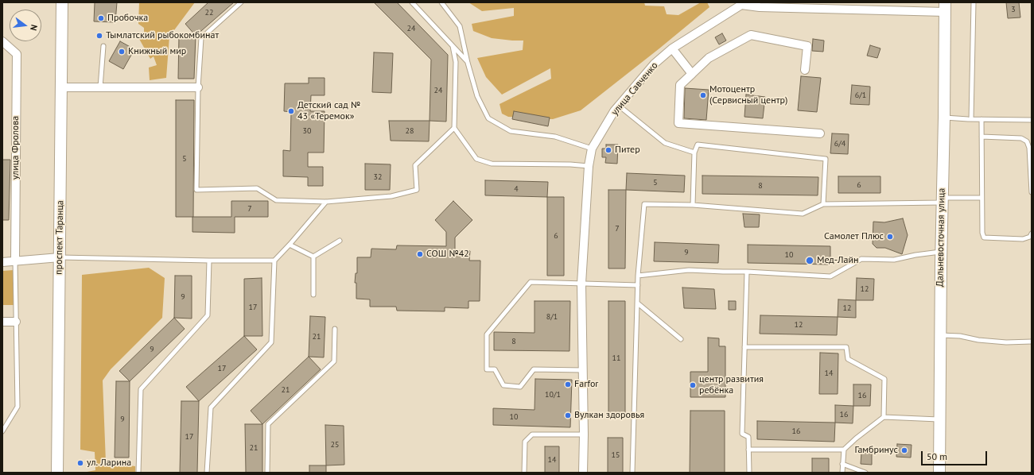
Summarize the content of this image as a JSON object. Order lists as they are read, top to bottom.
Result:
{
  "streets": {
    "main road": ["проспект Таранца", "Дальневосточная улица"],
    "street": ["улица Савченко", "улица Фролова"]
  },
  "crossings": [
    ["улица Савченко", "Дальневосточная улица"]
  ],
  "places": [
    "Пробочка",
    "Тымлатский рыбокомбинат",
    "Книжный мир",
    "Мотоцентр (Сервисный центр)",
    "Детский сад № 43 «Теремок»",
    "Питер",
    "Самолет Плюс",
    "СОШ №42",
    "Мед-Лайн",
    "Farfor",
    "центр развития ребёнка",
    "Вулкан здоровья",
    "Гамбринус",
    "ул. Ларина"
  ],
  "house_numbers": [
    "3",
    "22",
    "24",
    "24",
    "6/1",
    "30",
    "28",
    "6/4",
    "5",
    "32",
    "5",
    "6",
    "8",
    "4",
    "7",
    "7",
    "6",
    "9",
    "10",
    "12",
    "9",
    "17",
    "12",
    "8/1",
    "12",
    "21",
    "8",
    "9",
    "11",
    "17",
    "14",
    "21",
    "10/1",
    "16",
    "16",
    "10",
    "9",
    "16",
    "17",
    "25",
    "21",
    "15",
    "14"
  ],
  "scale_bar": "50 m",
  "north": "right"
}
